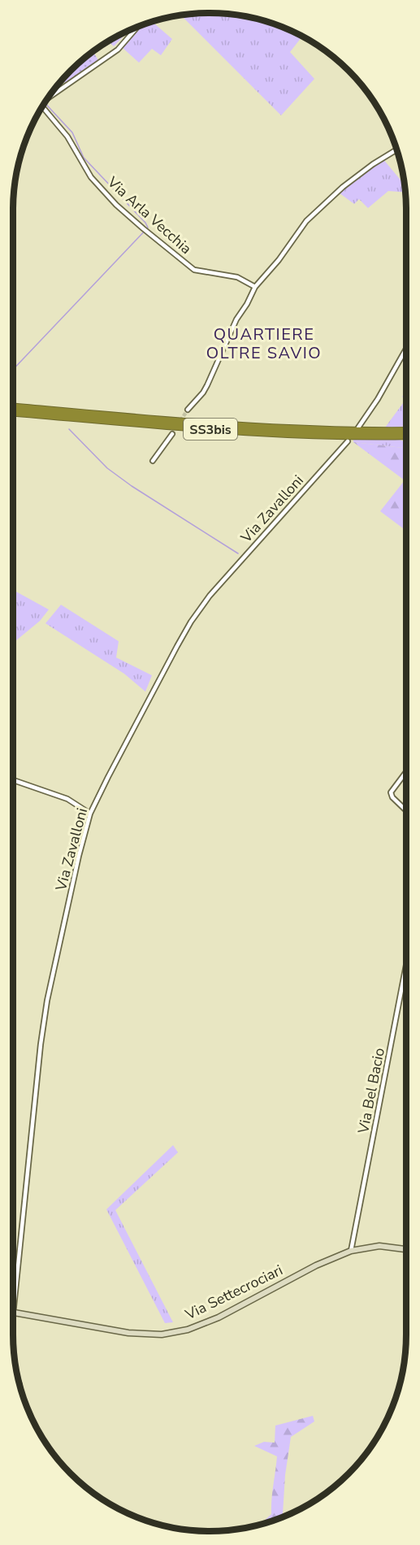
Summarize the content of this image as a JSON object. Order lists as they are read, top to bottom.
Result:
{
  "streets": {
    "highway": ["SS3bis"],
    "main road": ["Via Settecrociari"],
    "street": ["Via Arla Vecchia", "Via Zavalloni", "Via Bel Bacio"]
  },
  "crossings": [
    ["Via Zavalloni", "Via Settecrociari"],
    ["Via Bel Bacio", "Via Settecrociari"]
  ],
  "districts": ["QUARTIERE OLTRE SAVIO"]
}
